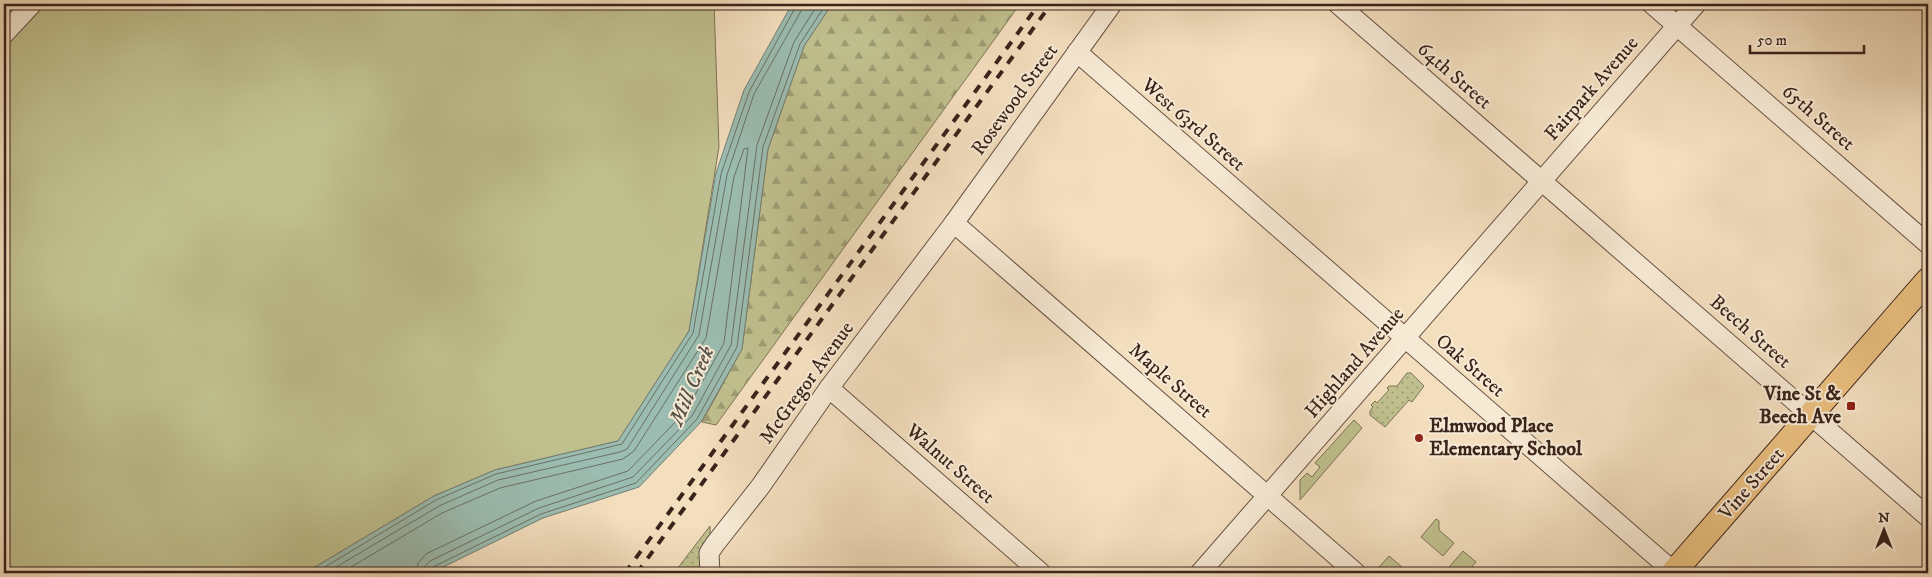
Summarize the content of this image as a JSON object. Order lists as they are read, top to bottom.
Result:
{
  "streets": {
    "main road": ["Vine Street"],
    "street": [
      "64th Street",
      "Fairpark Avenue",
      "Rosewood Street",
      "65th Street",
      "West 63rd Street",
      "Beech Street",
      "Highland Avenue",
      "Oak Street",
      "Maple Street",
      "McGregor Avenue",
      "Walnut Street"
    ]
  },
  "crossings": [
    ["64th Street", "Fairpark Avenue"],
    ["64th Street", "Beech Street"],
    ["64th Street", "Highland Avenue"],
    ["Fairpark Avenue", "65th Street"],
    ["Fairpark Avenue", "Beech Street"],
    ["Fairpark Avenue", "Highland Avenue"],
    ["Rosewood Street", "West 63rd Street"],
    ["Rosewood Street", "Maple Street"],
    ["Rosewood Street", "McGregor Avenue"],
    ["West 63rd Street", "Oak Street"],
    ["Beech Street", "Highland Avenue"],
    ["Beech Street", "Vine Street"],
    ["Highland Avenue", "Oak Street"],
    ["Highland Avenue", "Maple Street"],
    ["Oak Street", "Vine Street"],
    ["Maple Street", "McGregor Avenue"],
    ["McGregor Avenue", "Walnut Street"]
  ],
  "water": ["Mill Creek"],
  "places": {
    "transit": ["Vine St & Beech Ave"],
    "other": ["Elmwood Place Elementary School"]
  },
  "scale_bar": "50 m",
  "north": "top"
}
